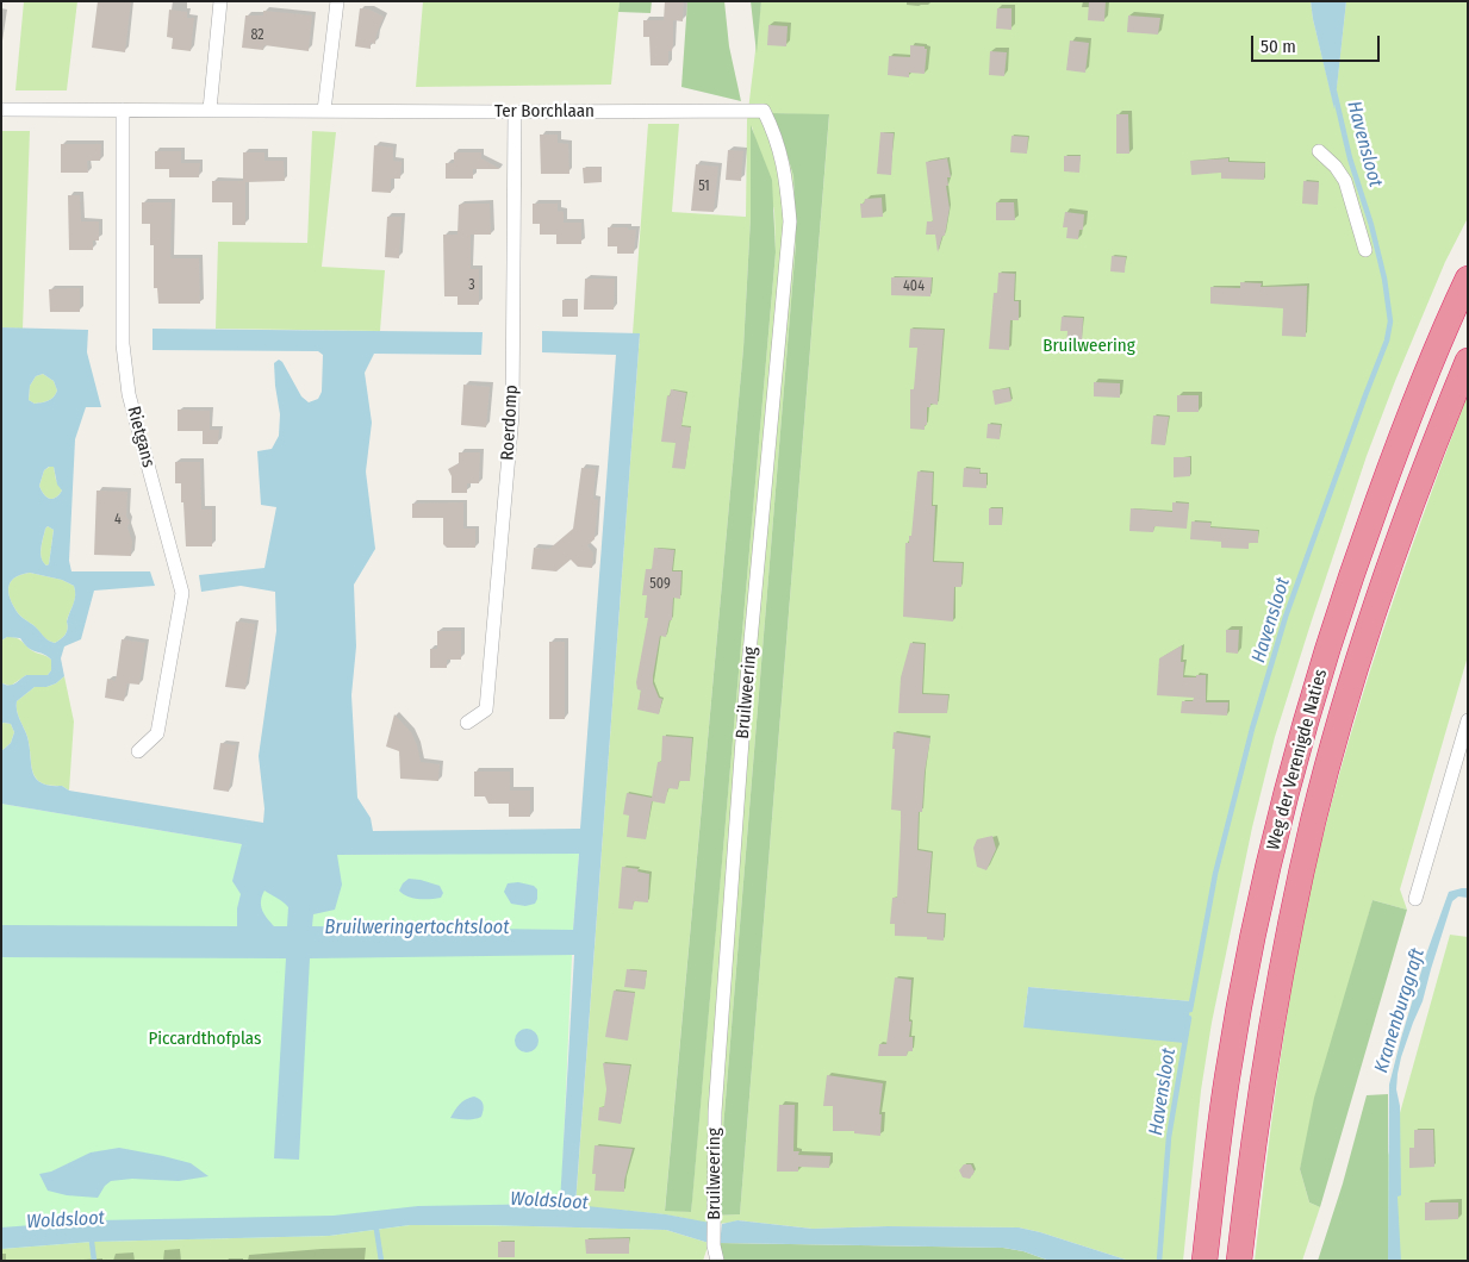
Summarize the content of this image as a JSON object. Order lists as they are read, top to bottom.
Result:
{
  "streets": {
    "highway": ["Weg der Verenigde Naties"],
    "street": [
      "Ter Borchlaan",
      "Roerdomp",
      "Rietgans",
      "Bruilweering"
    ]
  },
  "crossings": [
    ["Ter Borchlaan", "Roerdomp"],
    ["Ter Borchlaan", "Rietgans"],
    ["Ter Borchlaan", "Bruilweering"]
  ],
  "water": [
    "Havensloot",
    "Bruilweringertochtsloot",
    "Kranenburggraft",
    "Woldsloot"
  ],
  "parks": ["Bruilweering", "Piccardthofplas"],
  "house_numbers": [
    "82",
    "51",
    "3",
    "404",
    "4",
    "509"
  ],
  "scale_bar": "50 m"
}
